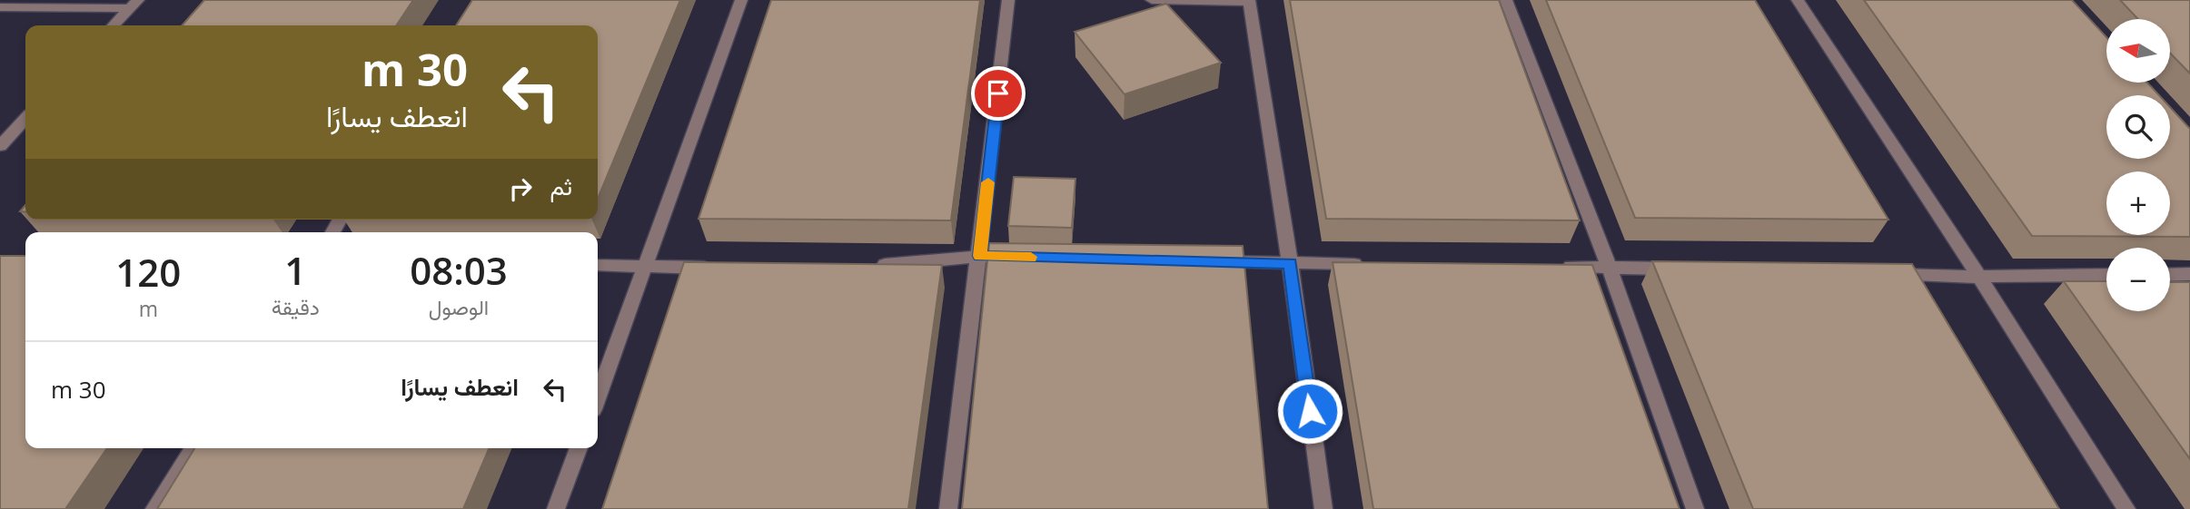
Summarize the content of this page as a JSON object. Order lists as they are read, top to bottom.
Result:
{
  "north": "left",
  "page": {
    "map_buttons": ["+", "−"],
    "turn": ["30 m", "انعطف يسارًا"],
    "then": "ثم",
    "eta": [
      "08:03",
      "الوصول",
      "1",
      "دقيقة",
      "120",
      "m"
    ],
    "list": [
      {
        "name": "انعطف يسارًا",
        "value": "30 m"
      }
    ]
  }
}
